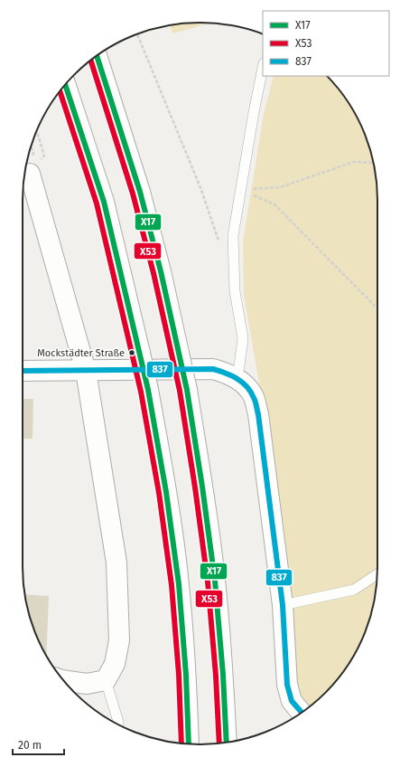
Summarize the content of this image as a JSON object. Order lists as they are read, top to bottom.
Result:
{
  "places": ["Mockstädter Straße"],
  "lines": ["transit line X17", "transit line X53", "transit line 837"],
  "legend": ["X17", "X53", "837"],
  "scale_bar": "20 m"
}
